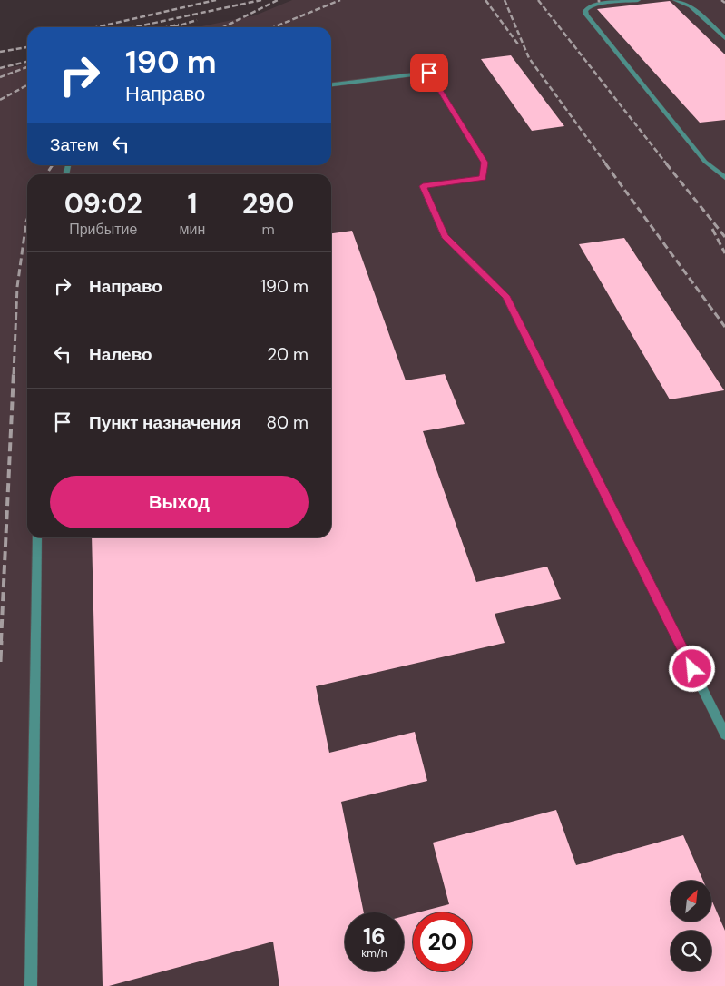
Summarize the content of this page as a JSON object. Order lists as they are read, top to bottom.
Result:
{
  "north": "top right",
  "page": {
    "turn": ["190 m", "Направо"],
    "then": "Затем",
    "eta": [
      "09:02",
      "Прибытие",
      "1",
      "мин",
      "290",
      "m"
    ],
    "list": [
      {
        "name": "Направо",
        "value": "190 m"
      },
      {
        "name": "Налево",
        "value": "20 m"
      },
      {
        "name": "Пункт назначения",
        "value": "80 m"
      }
    ],
    "buttons": "Выход",
    "speed": "16 km/h",
    "limit": "20"
  }
}
